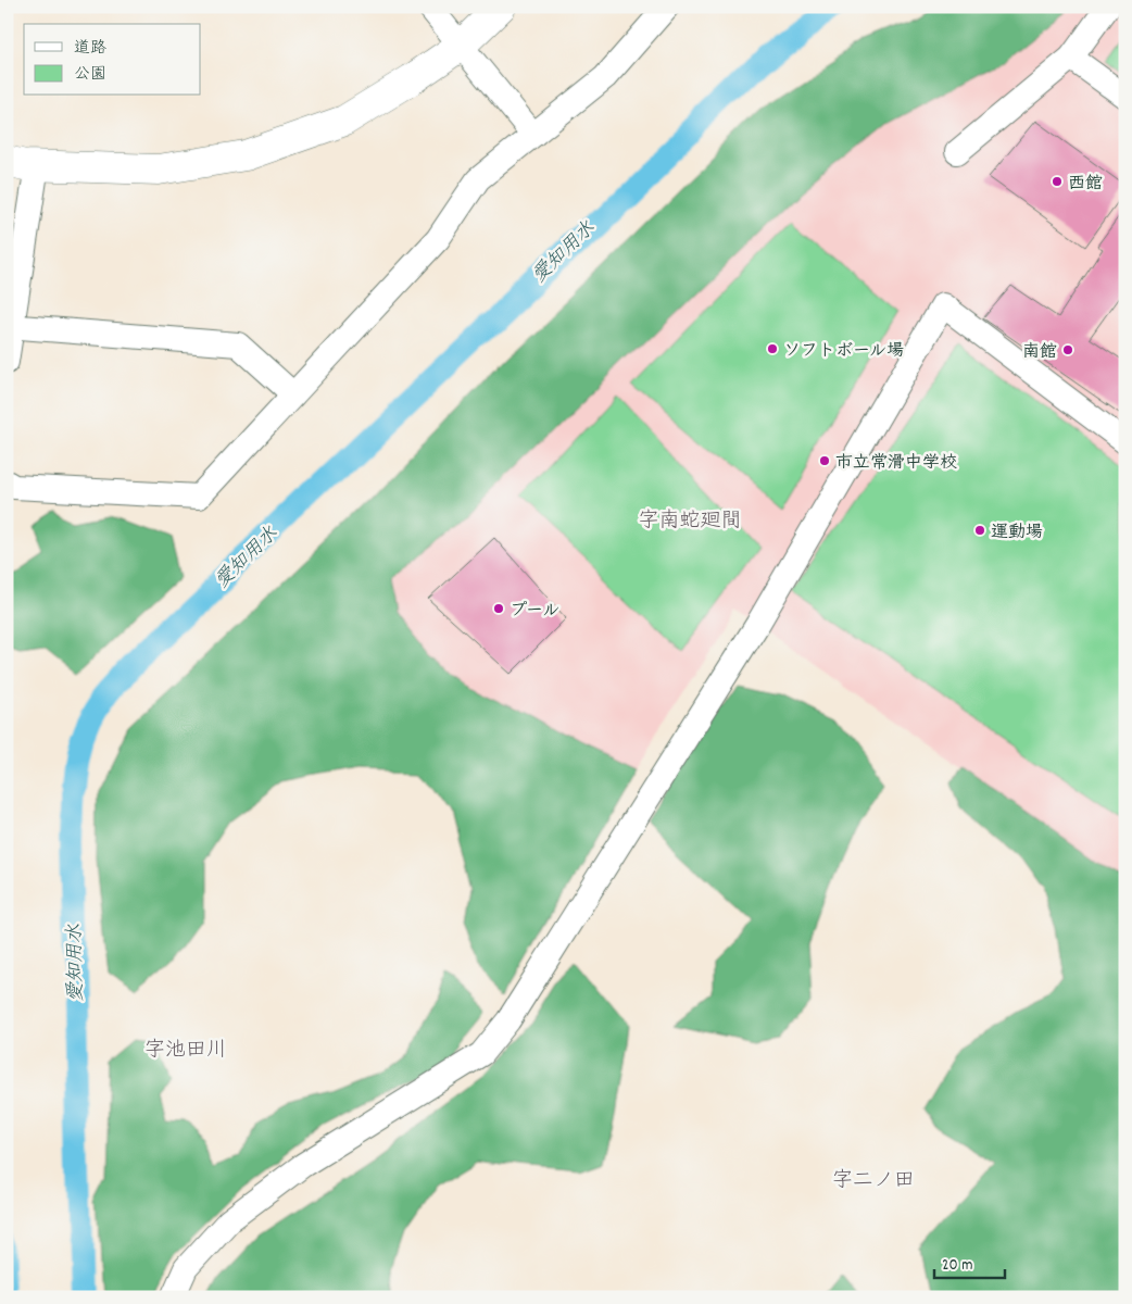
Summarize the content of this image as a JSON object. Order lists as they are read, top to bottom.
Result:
{
  "districts": ["字南蛇廻間", "字池田川", "字二ノ田"],
  "water": ["愛知用水"],
  "places": [
    "西館",
    "ソフトボール場",
    "南館",
    "市立常滑中学校",
    "運動場",
    "プール"
  ],
  "legend": ["道路", "公園"],
  "scale_bar": "20 m"
}
